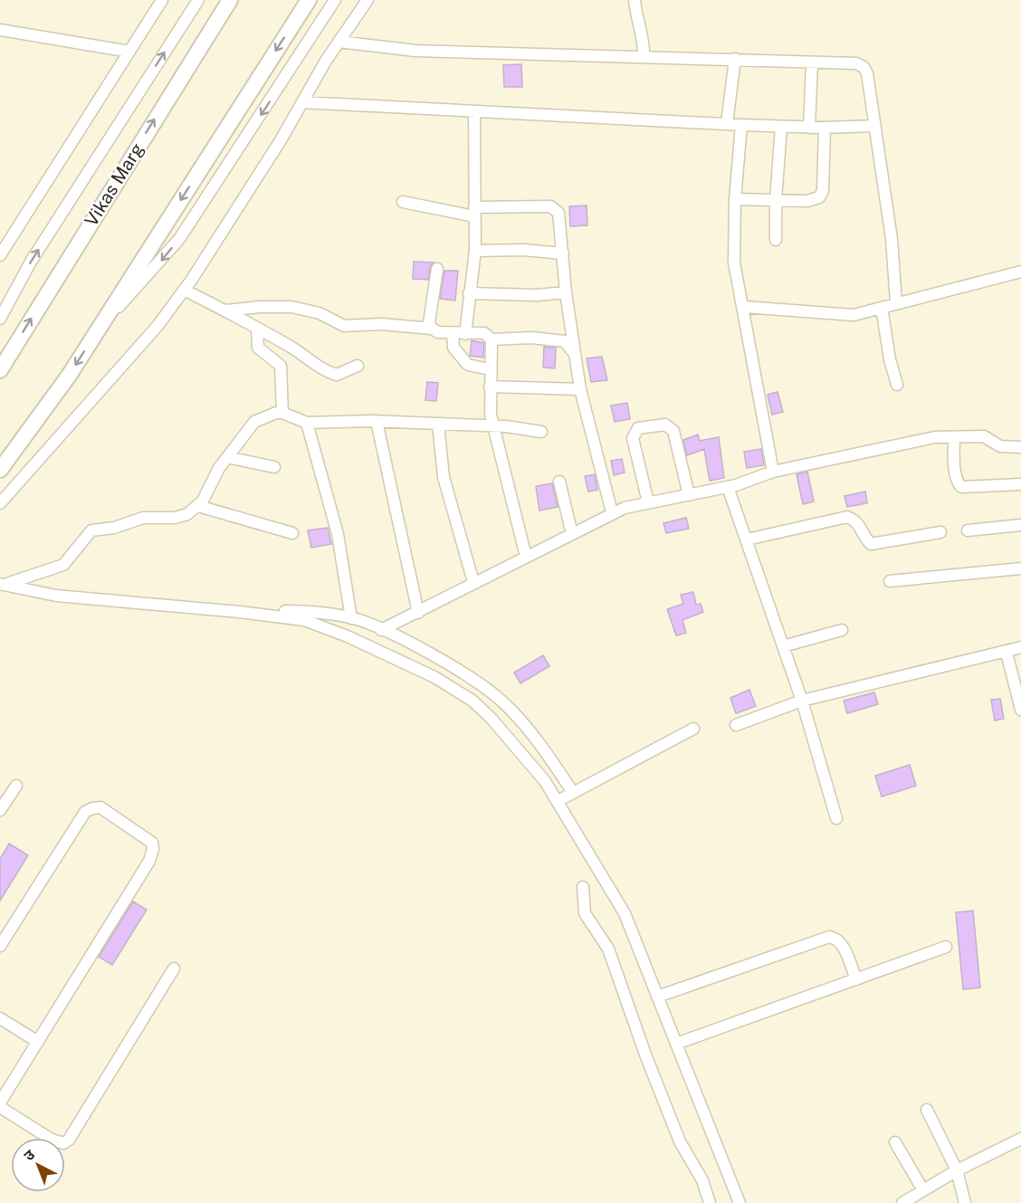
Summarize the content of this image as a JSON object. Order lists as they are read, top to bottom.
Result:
{
  "streets": {
    "main road": ["Vikas Marg"]
  },
  "north": "top left"
}
